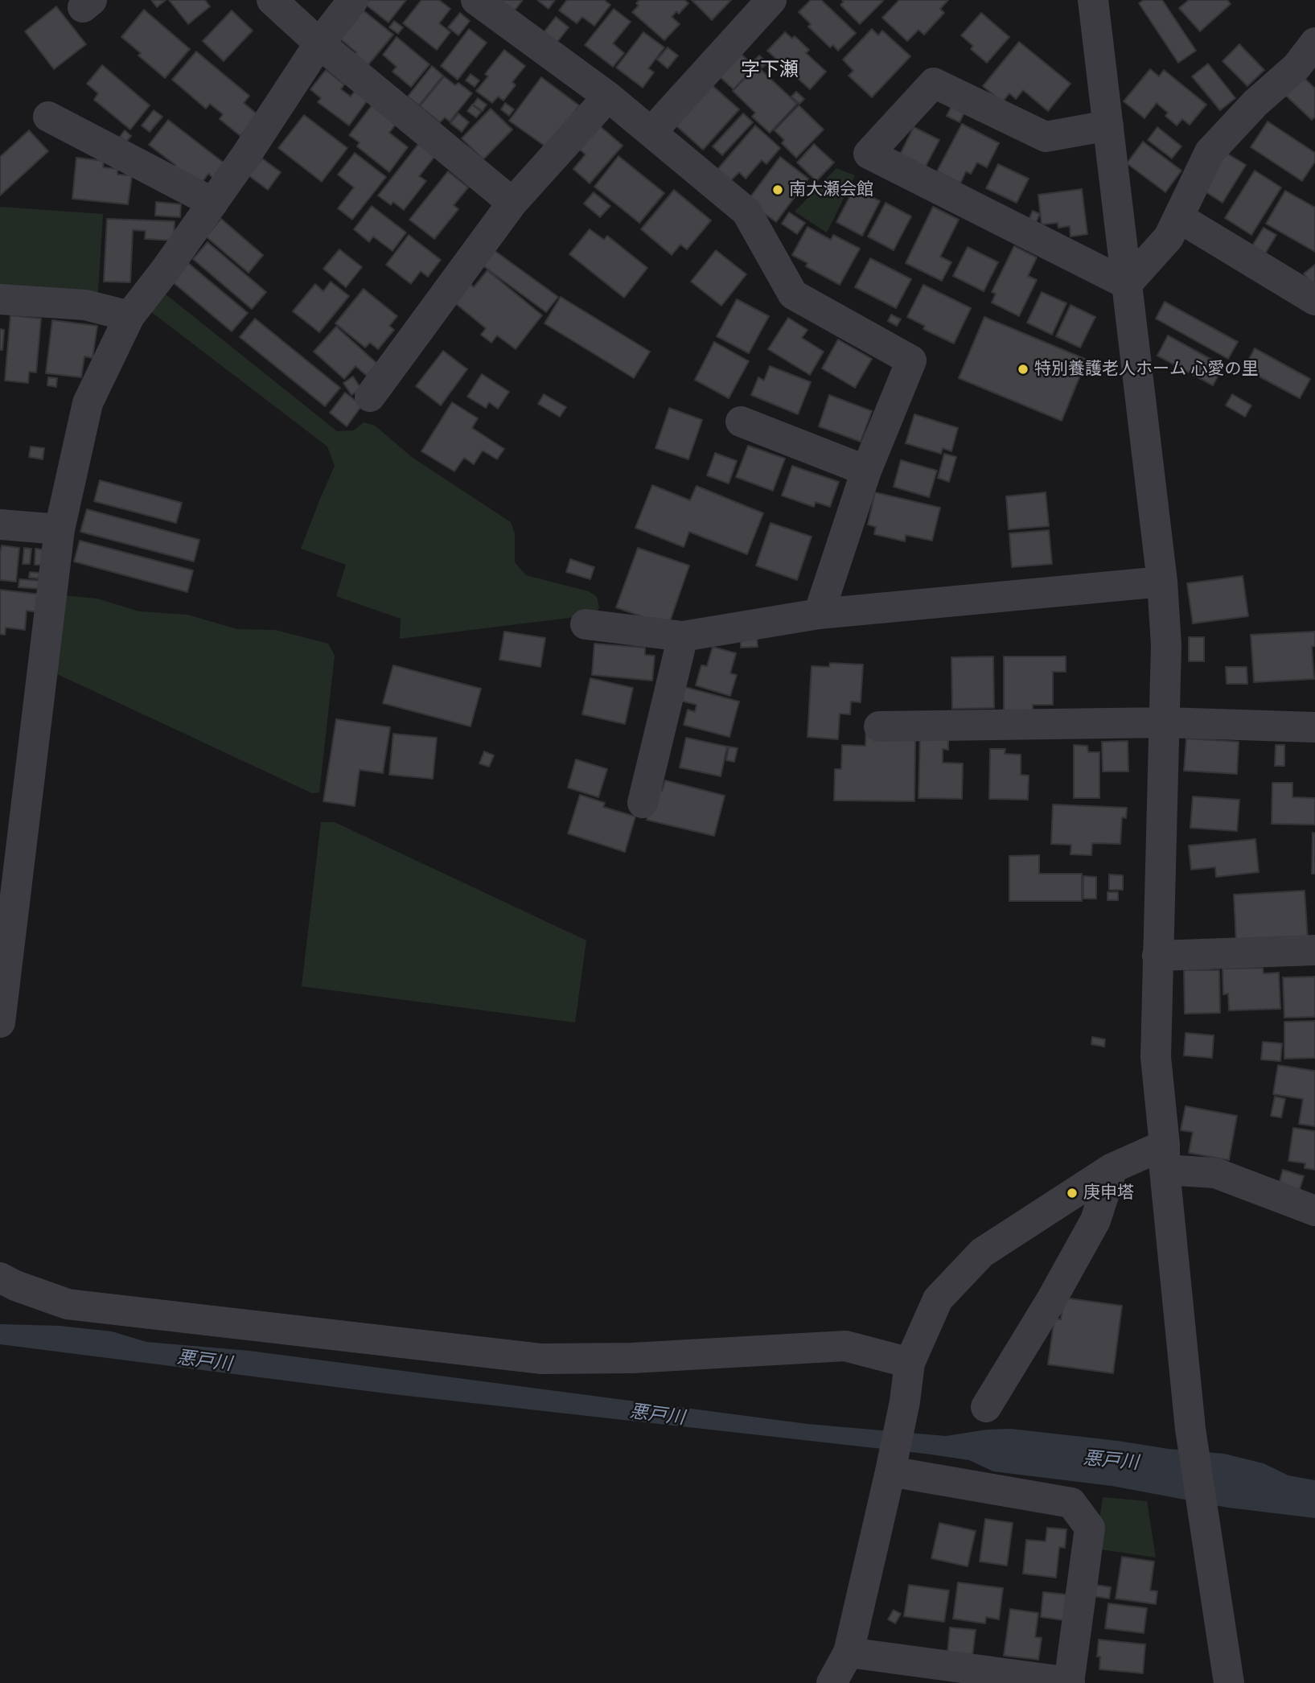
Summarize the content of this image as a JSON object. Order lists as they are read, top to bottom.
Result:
{
  "districts": ["字下瀬"],
  "water": ["悪戸川"],
  "places": ["南大瀬会館", "特別養護老人ホーム 心愛の里", "庚申塔"]
}
